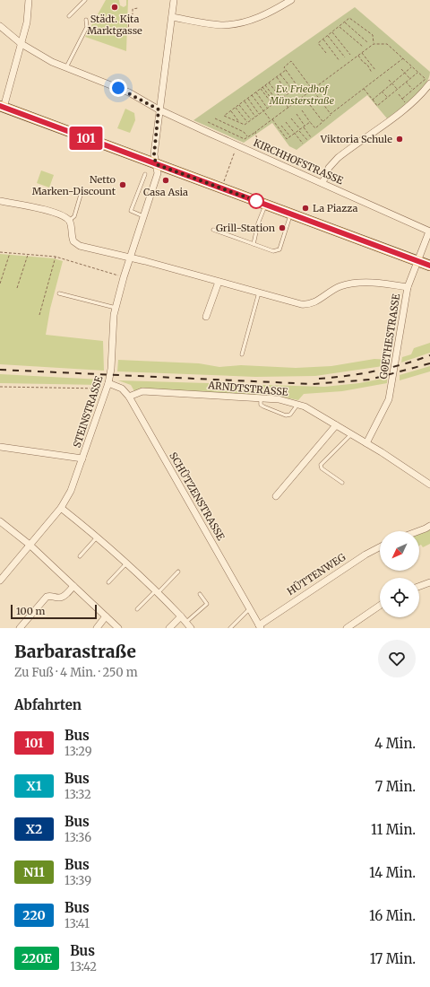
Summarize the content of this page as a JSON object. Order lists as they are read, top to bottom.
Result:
{
  "streets": {
    "street": [
      "KIRCHHOFSTRASSE",
      "GOETHESTRASSE",
      "ARNDTSTRASSE",
      "STEINSTRASSE",
      "SCHÜTZENSTRASSE",
      "HÜTTENWEG"
    ]
  },
  "crossings": [
    ["KIRCHHOFSTRASSE", "GOETHESTRASSE"],
    ["KIRCHHOFSTRASSE", "STEINSTRASSE"],
    ["GOETHESTRASSE", "ARNDTSTRASSE"],
    ["ARNDTSTRASSE", "SCHÜTZENSTRASSE"],
    ["STEINSTRASSE", "SCHÜTZENSTRASSE"],
    ["SCHÜTZENSTRASSE", "HÜTTENWEG"]
  ],
  "parks": ["Ev. Friedhof Münsterstraße"],
  "places": [
    "Städt. Kita Marktgasse",
    "Viktoria Schule",
    "Casa Asia",
    "Netto Marken-Discount",
    "La Piazza",
    "Grill-Station"
  ],
  "lines": ["bus line 101"],
  "scale_bar": "100 m",
  "north": "bottom left",
  "page": {
    "on_map": "101",
    "scale": "100 m",
    "heading": [
      ["Barbarastraße", "Zu Fuß · 4 Min. · 250 m"],
      "Abfahrten"
    ],
    "list": [
      {
        "mark": "101",
        "name": "Bus",
        "note": "13:29",
        "value": "4 Min."
      },
      {
        "mark": "X1",
        "name": "Bus",
        "note": "13:32",
        "value": "7 Min."
      },
      {
        "mark": "X2",
        "name": "Bus",
        "note": "13:36",
        "value": "11 Min."
      },
      {
        "mark": "N11",
        "name": "Bus",
        "note": "13:39",
        "value": "14 Min."
      },
      {
        "mark": "220",
        "name": "Bus",
        "note": "13:41",
        "value": "16 Min."
      },
      {
        "mark": "220E",
        "name": "Bus",
        "note": "13:42",
        "value": "17 Min."
      }
    ]
  }
}
